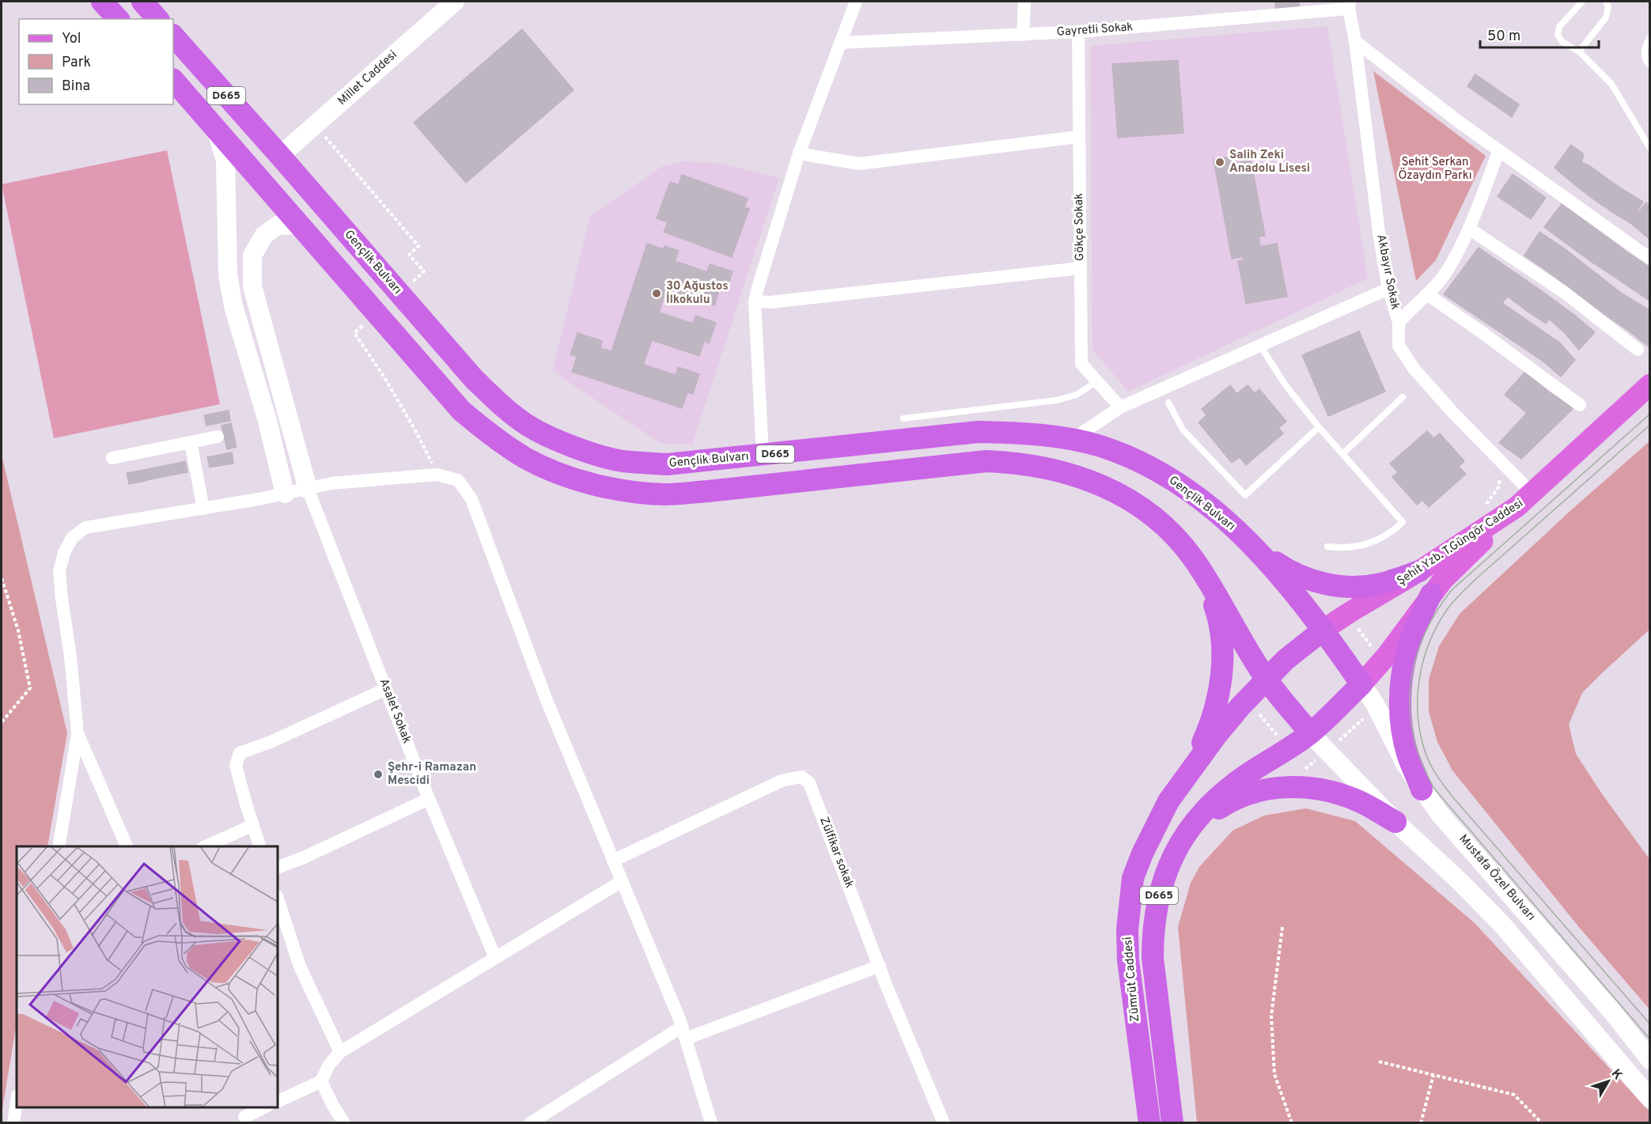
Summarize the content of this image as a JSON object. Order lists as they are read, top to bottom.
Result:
{
  "streets": {
    "highway": ["D665", "Gençlik Bulvarı", "Zümrüt Caddesi"],
    "main road": ["Millet Caddesi", "Şehit Yzb. T.Güngör Caddesi", "Mustafa Özel Bulvarı"],
    "street": [
      "Gayretli Sokak",
      "Gökçe Sokak",
      "Akbayır Sokak",
      "Asalet Sokak",
      "Zülfikar sokak"
    ]
  },
  "crossings": [
    ["Gayretli Sokak", "Gökçe Sokak"],
    ["Gayretli Sokak", "Akbayır Sokak"],
    ["Millet Caddesi", "Gençlik Bulvarı"],
    ["D665", "Gençlik Bulvarı"],
    ["D665", "Şehit Yzb. T.Güngör Caddesi"],
    ["D665", "Mustafa Özel Bulvarı"],
    ["D665", "Zümrüt Caddesi"],
    ["Gençlik Bulvarı", "Şehit Yzb. T.Güngör Caddesi"],
    ["Gençlik Bulvarı", "Zümrüt Caddesi"],
    ["Akbayır Sokak", "Şehit Yzb. T.Güngör Caddesi"],
    ["Şehit Yzb. T.Güngör Caddesi", "Zümrüt Caddesi"]
  ],
  "parks": ["Şehit Serkan Özaydın Parkı"],
  "places": ["Salih Zeki Anadolu Lisesi", "30 Ağustos İlkokulu", "Şehr-i Ramazan Mescidi"],
  "legend": ["Yol", "Park", "Bina"],
  "scale_bar": "50 m",
  "north": "top right"
}
